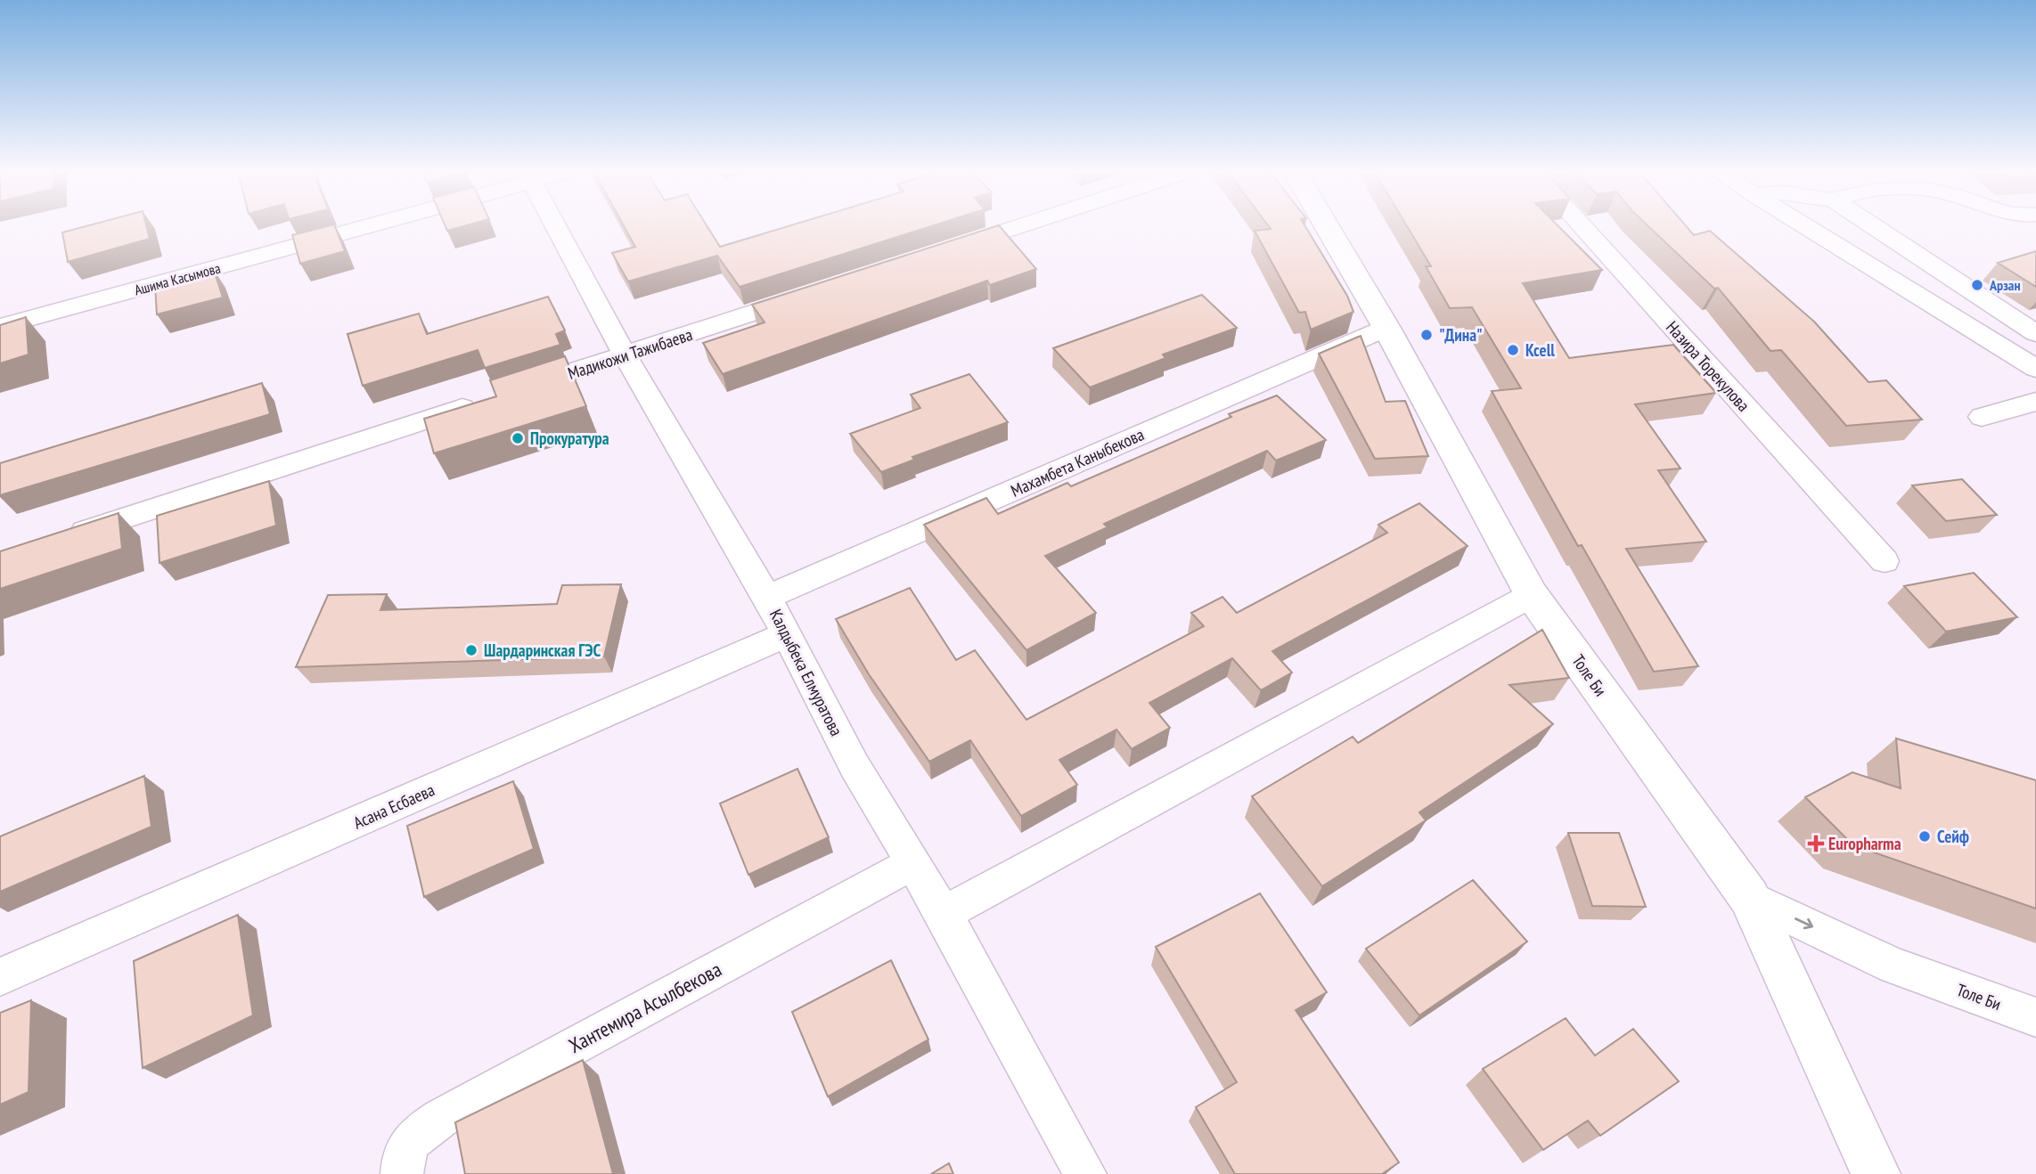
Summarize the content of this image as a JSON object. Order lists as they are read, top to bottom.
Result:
{
  "streets": {
    "street": [
      "Ашима Касымова",
      "Мадикожи Тажибаева",
      "Назира Торекулова",
      "Махамбета Каныбекова",
      "Калдыбека Елмуратова",
      "Толе Би",
      "Асана Есбаева",
      "Хантемира Асылбекова"
    ]
  },
  "crossings": [
    ["Мадикожи Тажибаева", "Калдыбека Елмуратова"],
    ["Махамбета Каныбекова", "Калдыбека Елмуратова"],
    ["Махамбета Каныбекова", "Толе Би"],
    ["Калдыбека Елмуратова", "Асана Есбаева"],
    ["Калдыбека Елмуратова", "Хантемира Асылбекова"]
  ],
  "places": {
    "other": [
      "Арзан",
      "\"Дина\"",
      "Kcell",
      "Прокуратура",
      "Шардаринская ГЭС",
      "Сейф"
    ],
    "health": ["Europharma"]
  }
}
